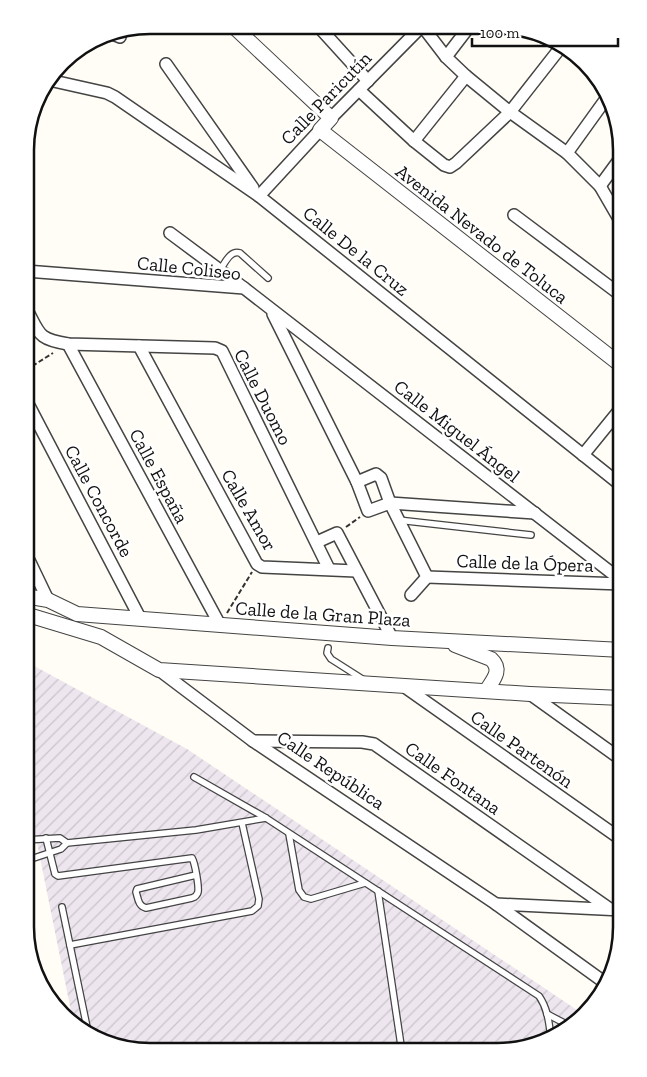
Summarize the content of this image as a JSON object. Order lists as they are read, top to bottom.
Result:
{
  "streets": {
    "street": [
      "Calle Paricutín",
      "Avenida Nevado de Toluca",
      "Calle De la Cruz",
      "Calle Coliseo",
      "Calle Duomo",
      "Calle Miguel Ángel",
      "Calle España",
      "Calle Concorde",
      "Calle Amor",
      "Calle de la Ópera",
      "Calle de la Gran Plaza",
      "Calle Partenón",
      "Calle República",
      "Calle Fontana"
    ]
  },
  "crossings": [
    ["Calle Paricutín", "Avenida Nevado de Toluca"],
    ["Calle Paricutín", "Calle De la Cruz"],
    ["Calle Coliseo", "Calle Miguel Ángel"],
    ["Calle Duomo", "Calle España"],
    ["Calle Duomo", "Calle Amor"],
    ["Calle España", "Calle de la Gran Plaza"],
    ["Calle Concorde", "Calle de la Gran Plaza"],
    ["Calle República", "Calle Fontana"]
  ],
  "scale_bar": "100 m"
}
